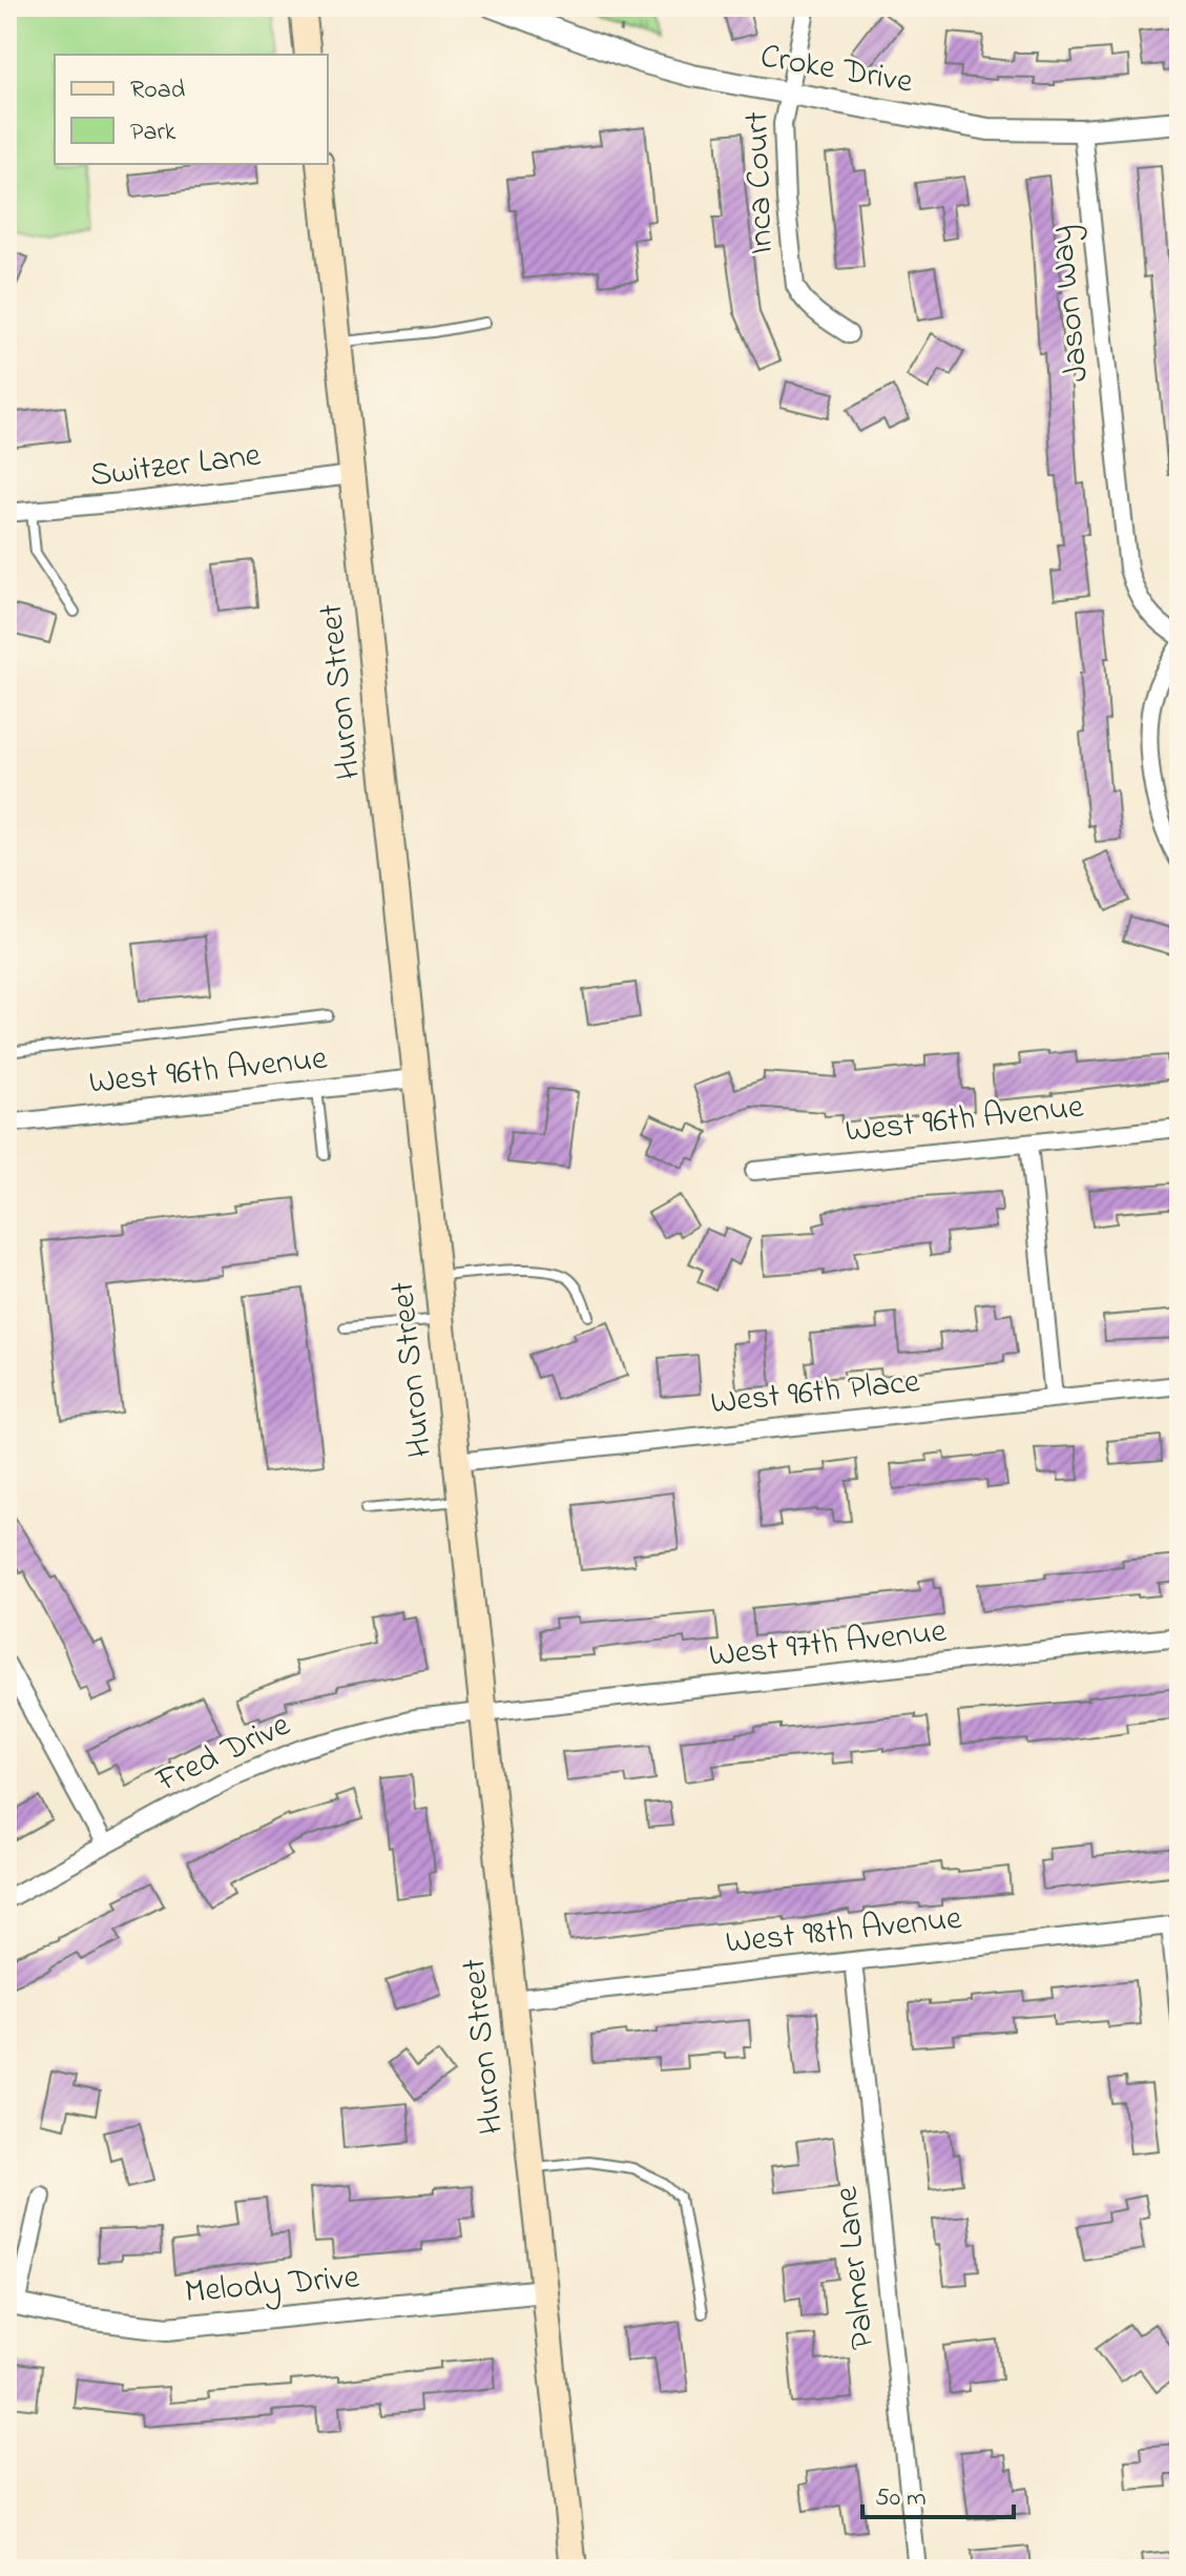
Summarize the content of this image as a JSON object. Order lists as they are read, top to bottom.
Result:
{
  "streets": {
    "main road": ["Huron Street"],
    "street": [
      "Croke Drive",
      "Inca Court",
      "Jason Way",
      "Switzer Lane",
      "West 96th Avenue",
      "West 96th Place",
      "West 97th Avenue",
      "Fred Drive",
      "West 98th Avenue",
      "Palmer Lane",
      "Melody Drive"
    ]
  },
  "crossings": [
    ["Croke Drive", "Inca Court"],
    ["Croke Drive", "Jason Way"],
    ["Switzer Lane", "Huron Street"],
    ["Huron Street", "West 96th Avenue"],
    ["Huron Street", "West 96th Place"],
    ["Huron Street", "West 97th Avenue"],
    ["Huron Street", "Fred Drive"],
    ["Huron Street", "West 98th Avenue"],
    ["Huron Street", "Melody Drive"],
    ["West 97th Avenue", "Fred Drive"],
    ["West 98th Avenue", "Palmer Lane"]
  ],
  "legend": ["Road", "Park"],
  "scale_bar": "50 m"
}
